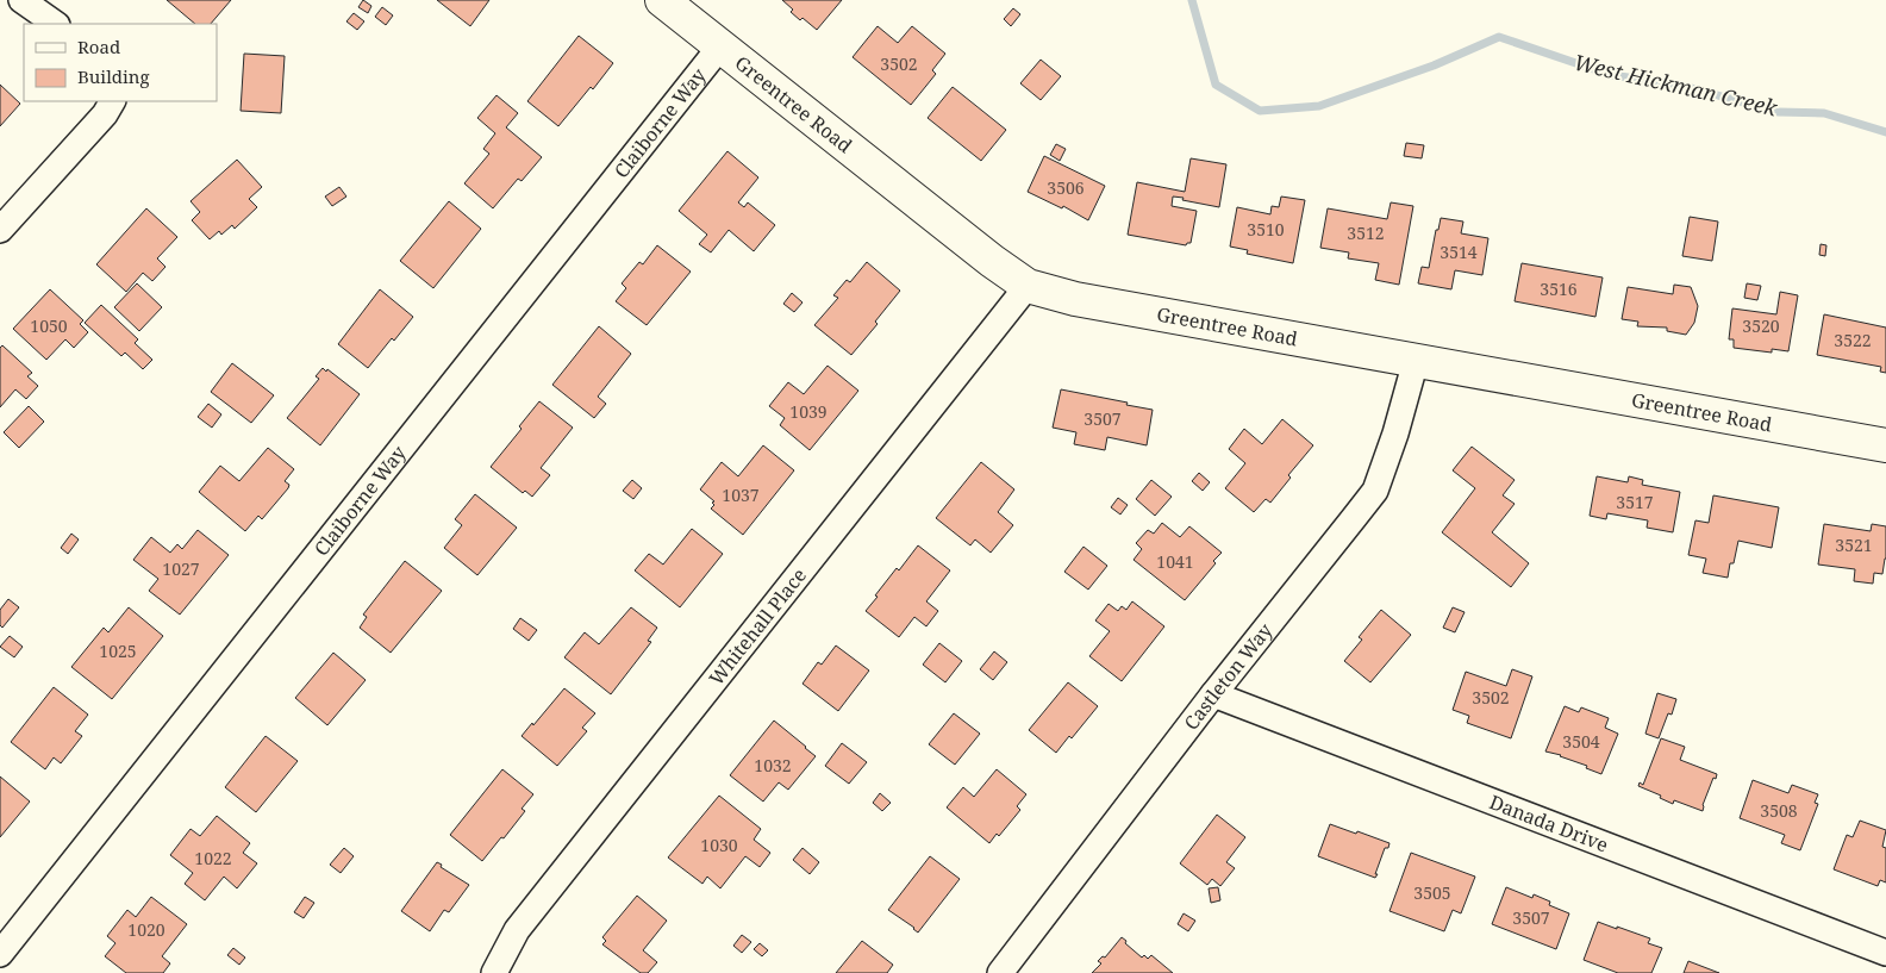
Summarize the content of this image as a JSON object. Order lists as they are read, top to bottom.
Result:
{
  "streets": {
    "street": [
      "Greentree Road",
      "Claiborne Way",
      "Whitehall Place",
      "Castleton Way",
      "Danada Drive"
    ]
  },
  "crossings": [
    ["Greentree Road", "Claiborne Way"],
    ["Greentree Road", "Whitehall Place"],
    ["Greentree Road", "Castleton Way"],
    ["Castleton Way", "Danada Drive"]
  ],
  "water": ["West Hickman Creek"],
  "house_numbers": [
    "3502",
    "3506",
    "3510",
    "3512",
    "3514",
    "3516",
    "1050",
    "3520",
    "3522",
    "1039",
    "3507",
    "1037",
    "3517",
    "3521",
    "1041",
    "1027",
    "1025",
    "3502",
    "3504",
    "1032",
    "3508",
    "1030",
    "1022",
    "3505",
    "3507",
    "1020"
  ],
  "legend": ["Road", "Building"]
}
